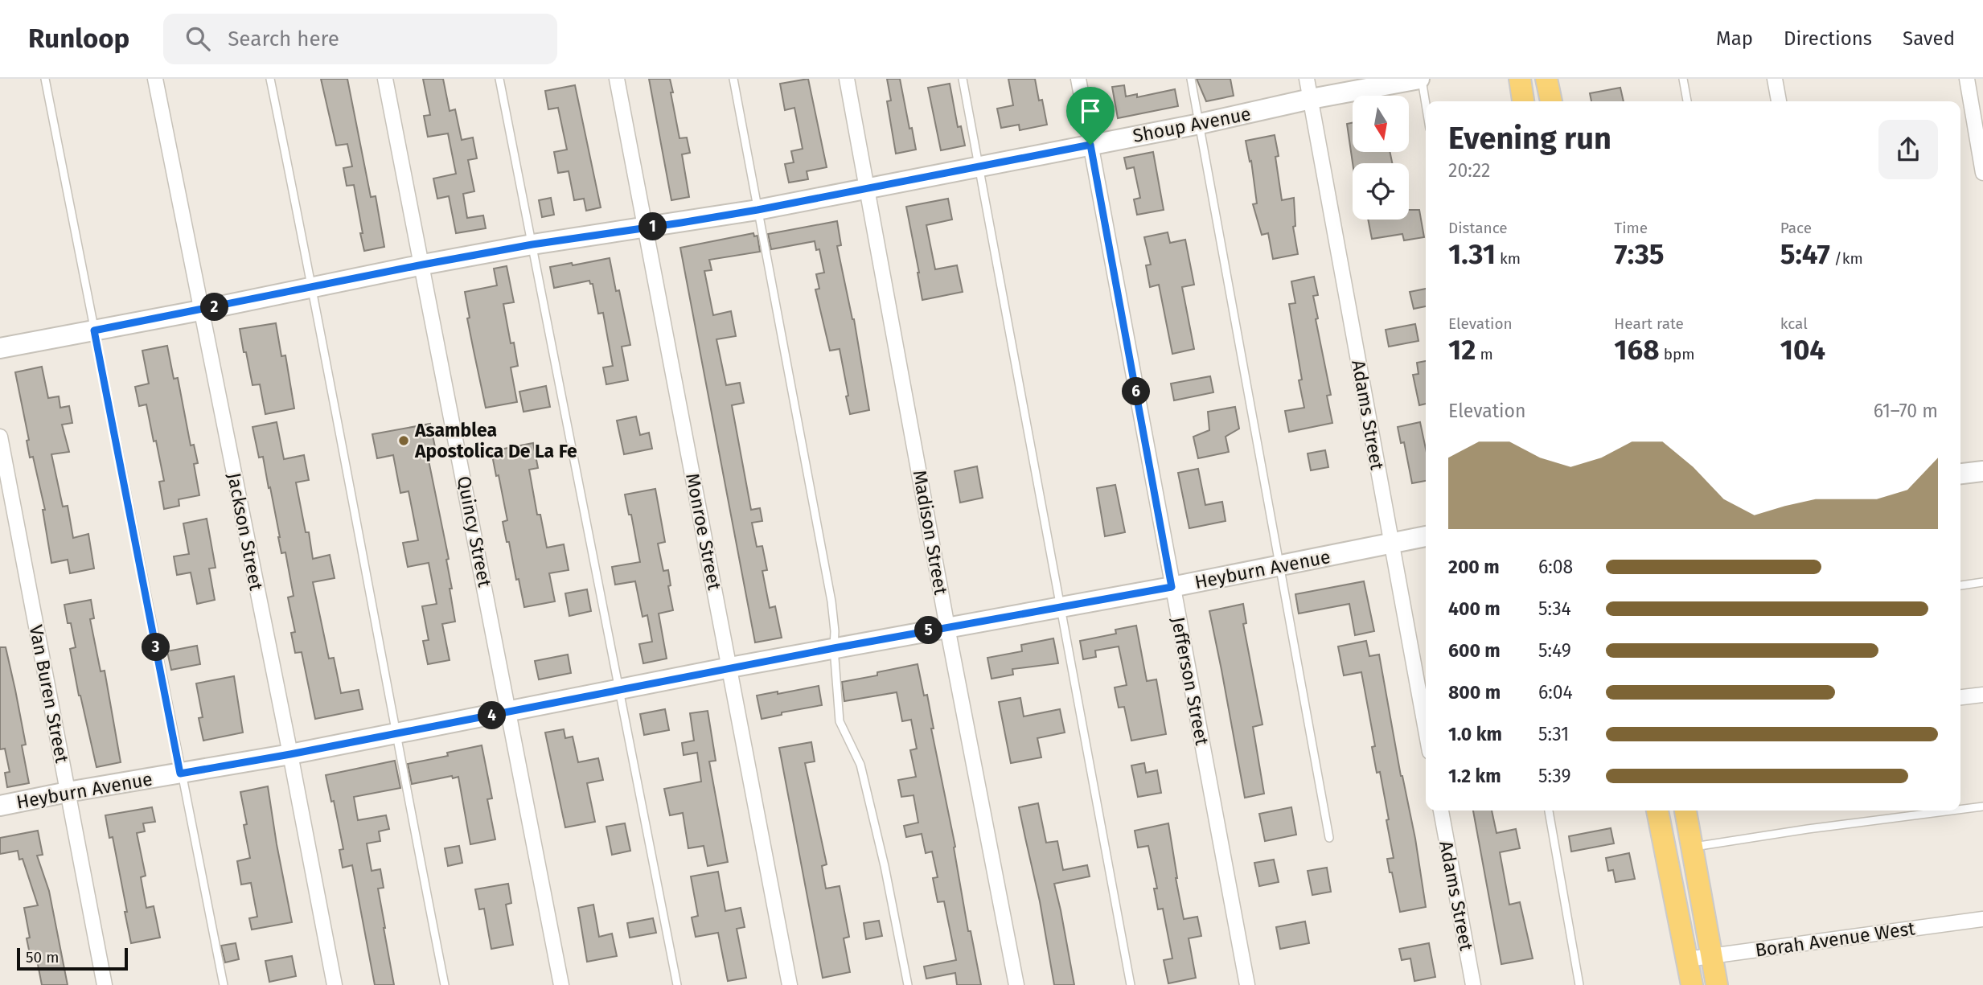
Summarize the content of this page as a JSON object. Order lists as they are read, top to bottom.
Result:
{
  "streets": {
    "street": [
      "Shoup Avenue",
      "Adams Street",
      "Jackson Street",
      "Quincy Street",
      "Monroe Street",
      "Madison Street",
      "Heyburn Avenue",
      "Jefferson Street",
      "Van Buren Street",
      "Borah Avenue West"
    ]
  },
  "crossings": [
    ["Shoup Avenue", "Adams Street"],
    ["Shoup Avenue", "Jackson Street"],
    ["Shoup Avenue", "Quincy Street"],
    ["Shoup Avenue", "Monroe Street"],
    ["Shoup Avenue", "Madison Street"],
    ["Shoup Avenue", "Jefferson Street"],
    ["Adams Street", "Heyburn Avenue"],
    ["Jackson Street", "Heyburn Avenue"],
    ["Quincy Street", "Heyburn Avenue"],
    ["Monroe Street", "Heyburn Avenue"],
    ["Madison Street", "Heyburn Avenue"],
    ["Heyburn Avenue", "Jefferson Street"],
    ["Heyburn Avenue", "Van Buren Street"]
  ],
  "places": ["Asamblea Apostolica De La Fe"],
  "scale_bar": "50 m",
  "north": "bottom",
  "page": {
    "header": "Runloop",
    "search": "Search here",
    "nav": ["Map", "Directions", "Saved"],
    "heading": ["Evening run", "20:22"],
    "stats": [
      ["Distance", "1.31 km"],
      ["Time", "7:35"],
      ["Pace", "5:47 /km"],
      ["Elevation", "12 m"],
      ["Heart rate", "168 bpm"],
      ["kcal", "104"]
    ],
    "pins": [
      "1",
      "2",
      "6",
      "5",
      "3",
      "4"
    ],
    "chart": ["Elevation", "61–70 m"],
    "list": [
      {
        "name": "200 m",
        "note": "6:08"
      },
      {
        "name": "400 m",
        "note": "5:34"
      },
      {
        "name": "600 m",
        "note": "5:49"
      },
      {
        "name": "800 m",
        "note": "6:04"
      },
      {
        "name": "1.0 km",
        "note": "5:31"
      },
      {
        "name": "1.2 km",
        "note": "5:39"
      }
    ],
    "scale": "50 m"
  }
}
